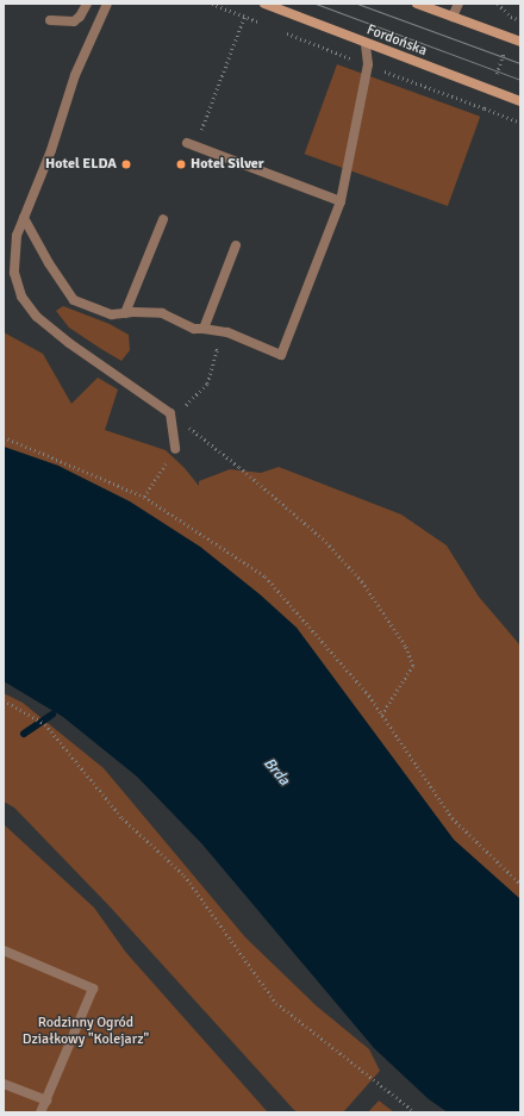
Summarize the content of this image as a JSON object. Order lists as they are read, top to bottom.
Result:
{
  "streets": {
    "main road": ["Fordońska"]
  },
  "water": ["Brda"],
  "parks": ["Rodzinny Ogród Działkowy \"Kolejarz\""],
  "places": ["Hotel ELDA", "Hotel Silver"]
}
